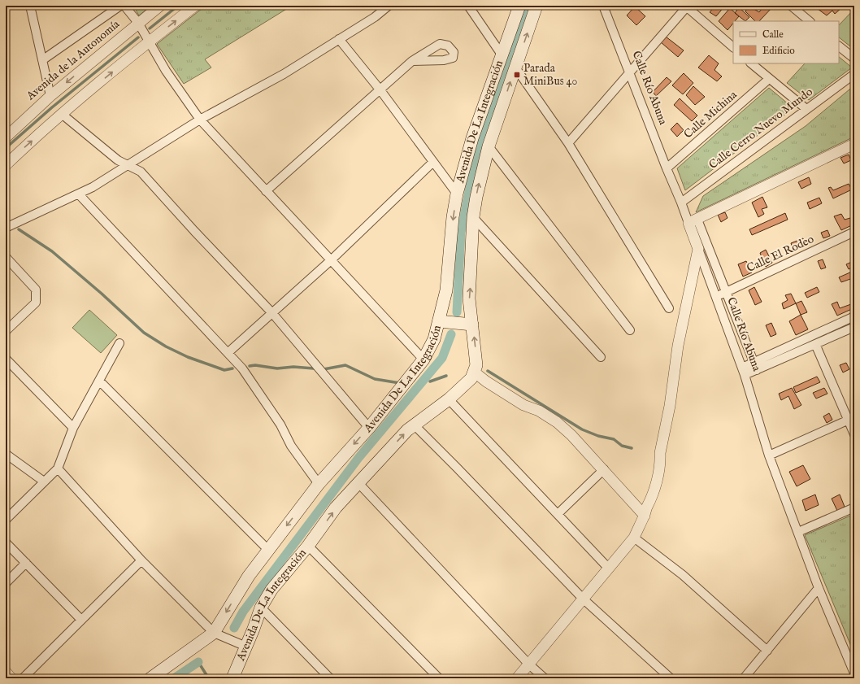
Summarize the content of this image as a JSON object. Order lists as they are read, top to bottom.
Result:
{
  "streets": {
    "main road": ["Avenida De La Integración"],
    "street": [
      "Avenida de la Autonomía",
      "Calle Río Abuna",
      "Calle Michina",
      "Calle Cerro Nuevo Mundo",
      "Calle El Rodeo"
    ]
  },
  "crossings": [
    ["Calle Río Abuna", "Calle Michina"],
    ["Calle Río Abuna", "Calle Cerro Nuevo Mundo"],
    ["Calle Río Abuna", "Calle El Rodeo"]
  ],
  "places": {
    "transit": ["Parada MiniBus 40"]
  },
  "legend": ["Calle", "Edificio"]
}
